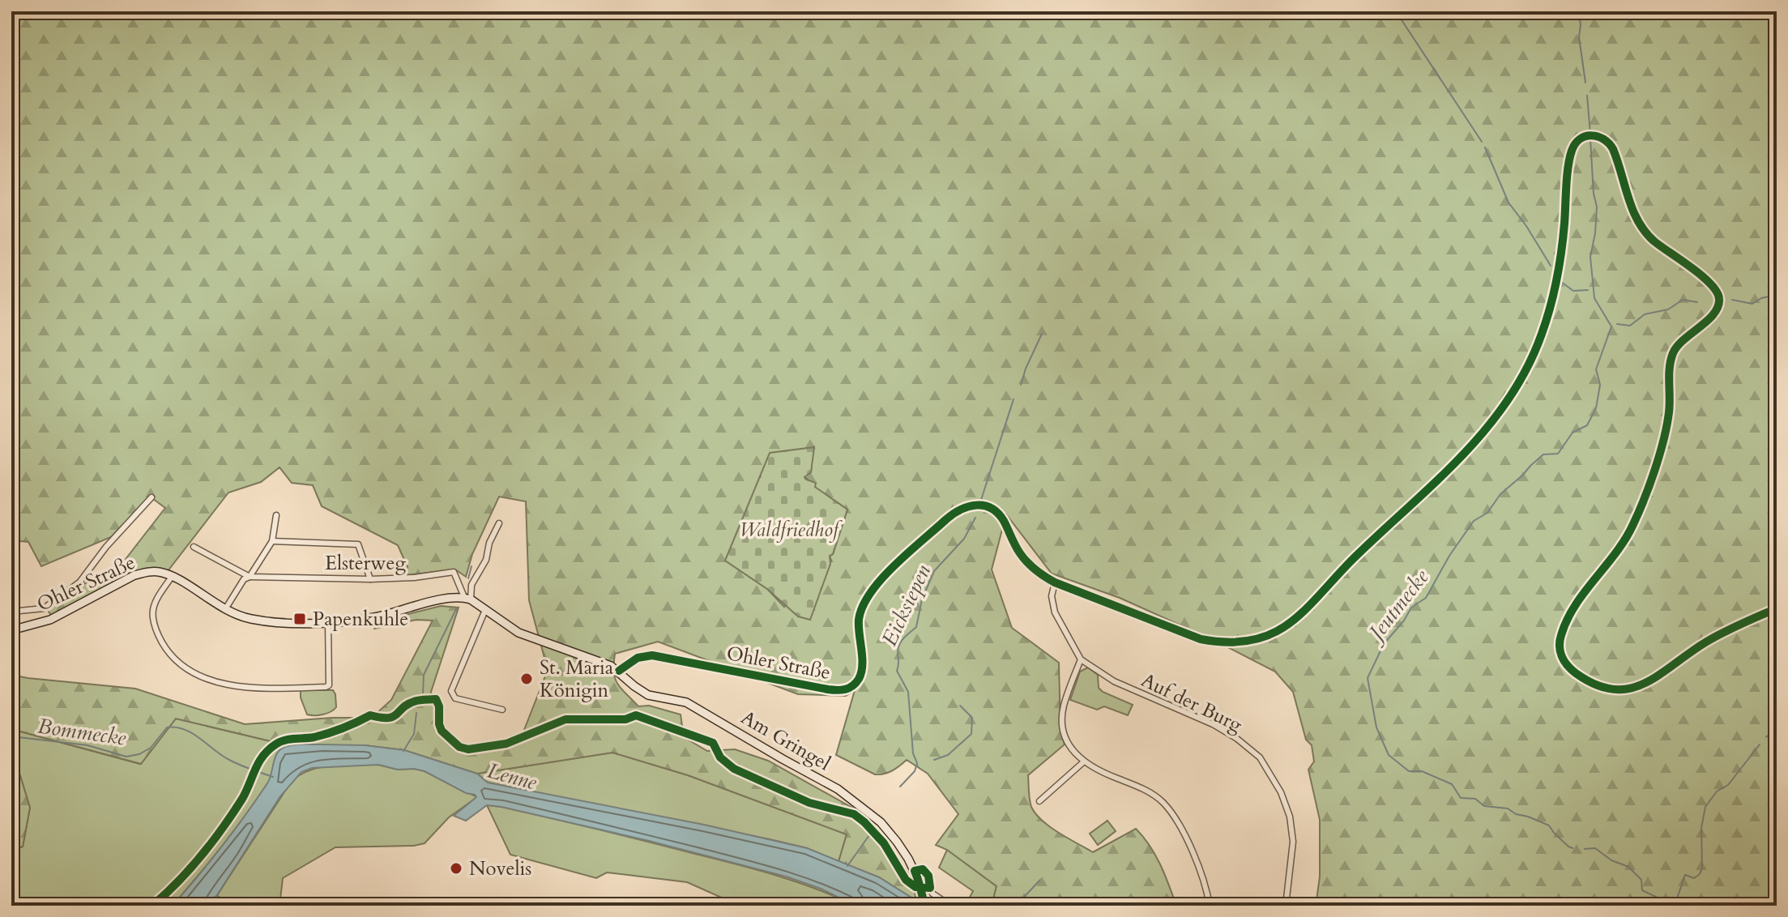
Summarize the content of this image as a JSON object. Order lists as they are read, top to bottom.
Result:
{
  "streets": {
    "street": [
      "Elsterweg",
      "Ohler Straße",
      "Auf der Burg",
      "Am Gringel"
    ]
  },
  "crossings": [
    ["Elsterweg", "Ohler Straße"],
    ["Ohler Straße", "Auf der Burg"],
    ["Ohler Straße", "Am Gringel"]
  ],
  "water": [
    "Jeutmecke",
    "Eicksiepen",
    "Bommecke",
    "Lenne"
  ],
  "parks": ["Waldfriedhof"],
  "places": {
    "transit": ["Papenkuhle"],
    "other": ["St. Maria Königin", "Novelis"]
  }
}
